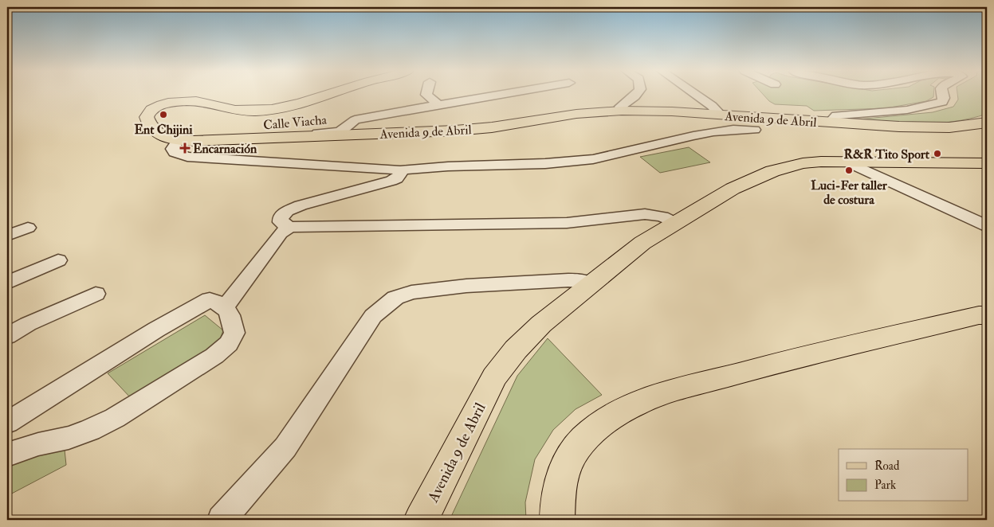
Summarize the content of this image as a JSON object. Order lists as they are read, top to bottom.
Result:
{
  "streets": {
    "main road": ["Avenida 9 de Abril"],
    "street": ["Calle Viacha"]
  },
  "crossings": [
    ["Avenida 9 de Abril", "Calle Viacha"]
  ],
  "places": {
    "other": ["Ent Chijini", "R&R Tito Sport", "Luci-Fer taller de costura"],
    "health": ["Encarnación"]
  },
  "legend": ["Road", "Park"]
}
